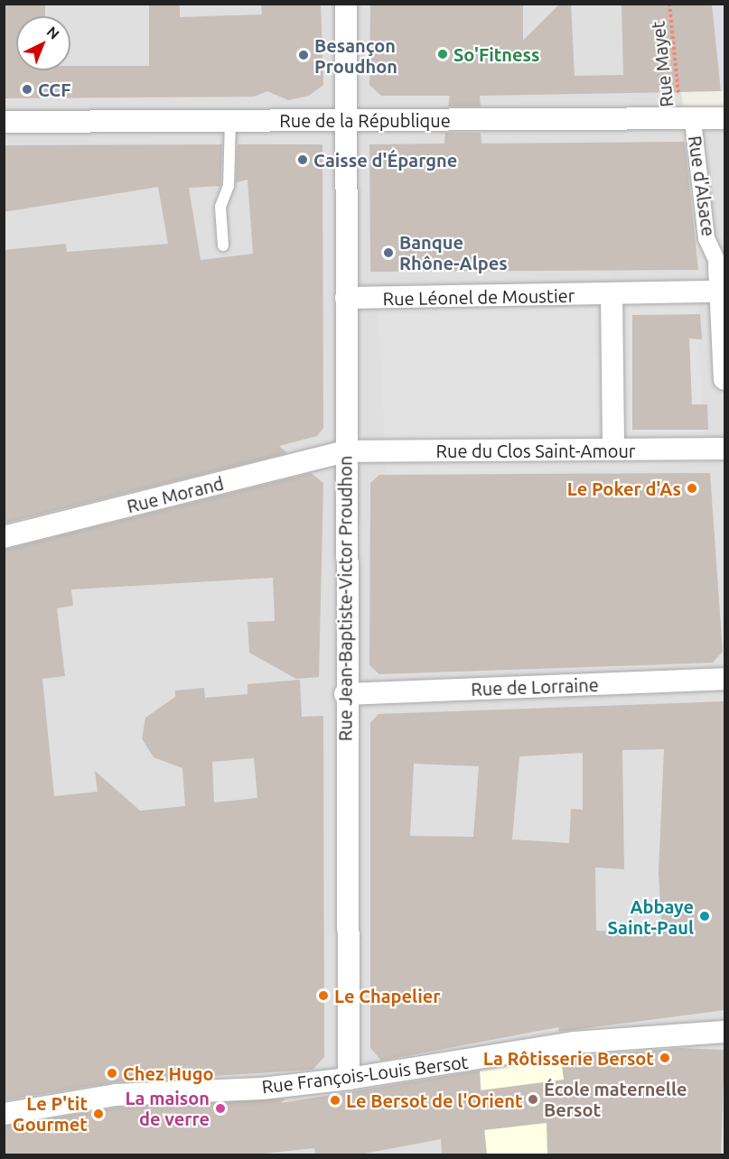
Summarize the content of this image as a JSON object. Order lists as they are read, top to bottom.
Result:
{
  "streets": {
    "street": [
      "Rue de la République",
      "Rue d'Alsace",
      "Rue Léonel de Moustier",
      "Rue du Clos Saint-Amour",
      "Rue Morand",
      "Rue Jean-Baptiste-Victor Proudhon",
      "Rue de Lorraine",
      "Rue François-Louis Bersot"
    ],
    "path": ["Rue Mayet"]
  },
  "crossings": [
    ["Rue Mayet", "Rue de la République"],
    ["Rue Mayet", "Rue d'Alsace"],
    ["Rue de la République", "Rue d'Alsace"],
    ["Rue de la République", "Rue Jean-Baptiste-Victor Proudhon"],
    ["Rue d'Alsace", "Rue Léonel de Moustier"],
    ["Rue Léonel de Moustier", "Rue Jean-Baptiste-Victor Proudhon"],
    ["Rue du Clos Saint-Amour", "Rue Morand"],
    ["Rue du Clos Saint-Amour", "Rue Jean-Baptiste-Victor Proudhon"],
    ["Rue Morand", "Rue Jean-Baptiste-Victor Proudhon"],
    ["Rue Jean-Baptiste-Victor Proudhon", "Rue de Lorraine"],
    ["Rue Jean-Baptiste-Victor Proudhon", "Rue François-Louis Bersot"]
  ],
  "places": [
    "So'Fitness",
    "Besançon Proudhon",
    "CCF",
    "Caisse d'Épargne",
    "Banque Rhône-Alpes",
    "Le Poker d'As",
    "Abbaye Saint-Paul",
    "Le Chapelier",
    "La Rôtisserie Bersot",
    "Chez Hugo",
    "École maternelle Bersot",
    "Le Bersot de l'Orient",
    "La maison de verre",
    "Le P'tit Gourmet"
  ],
  "north": "top right"
}
